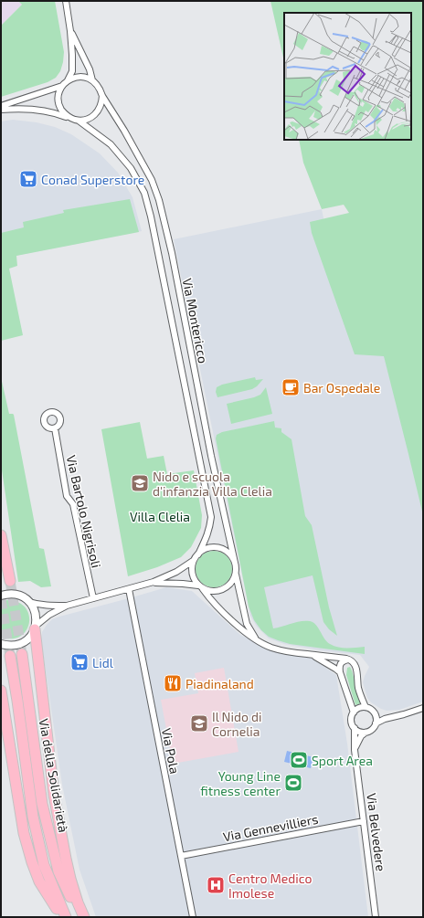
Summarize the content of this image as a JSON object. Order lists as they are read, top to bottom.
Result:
{
  "streets": {
    "highway": ["Via della Solidarietà"],
    "street": [
      "Via Montericco",
      "Via Bartolo Nigrisoli",
      "Via Pola",
      "Via Gennevilliers",
      "Via Belvedere"
    ]
  },
  "crossings": [
    ["Via Pola", "Via Gennevilliers"],
    ["Via Gennevilliers", "Via Belvedere"]
  ],
  "parks": ["Villa Clelia"],
  "places": {
    "supermarket": ["Conad Superstore", "Lidl"],
    "cafe": ["Bar Ospedale"],
    "school or university": ["Nido e scuola d'infanzia Villa Clelia", "Il Nido di Cornelia"],
    "restaurant": ["Piadinaland"],
    "sports": ["Sport Area", "Young Line fitness center"],
    "hospital": ["Centro Medico Imolese"]
  }
}
